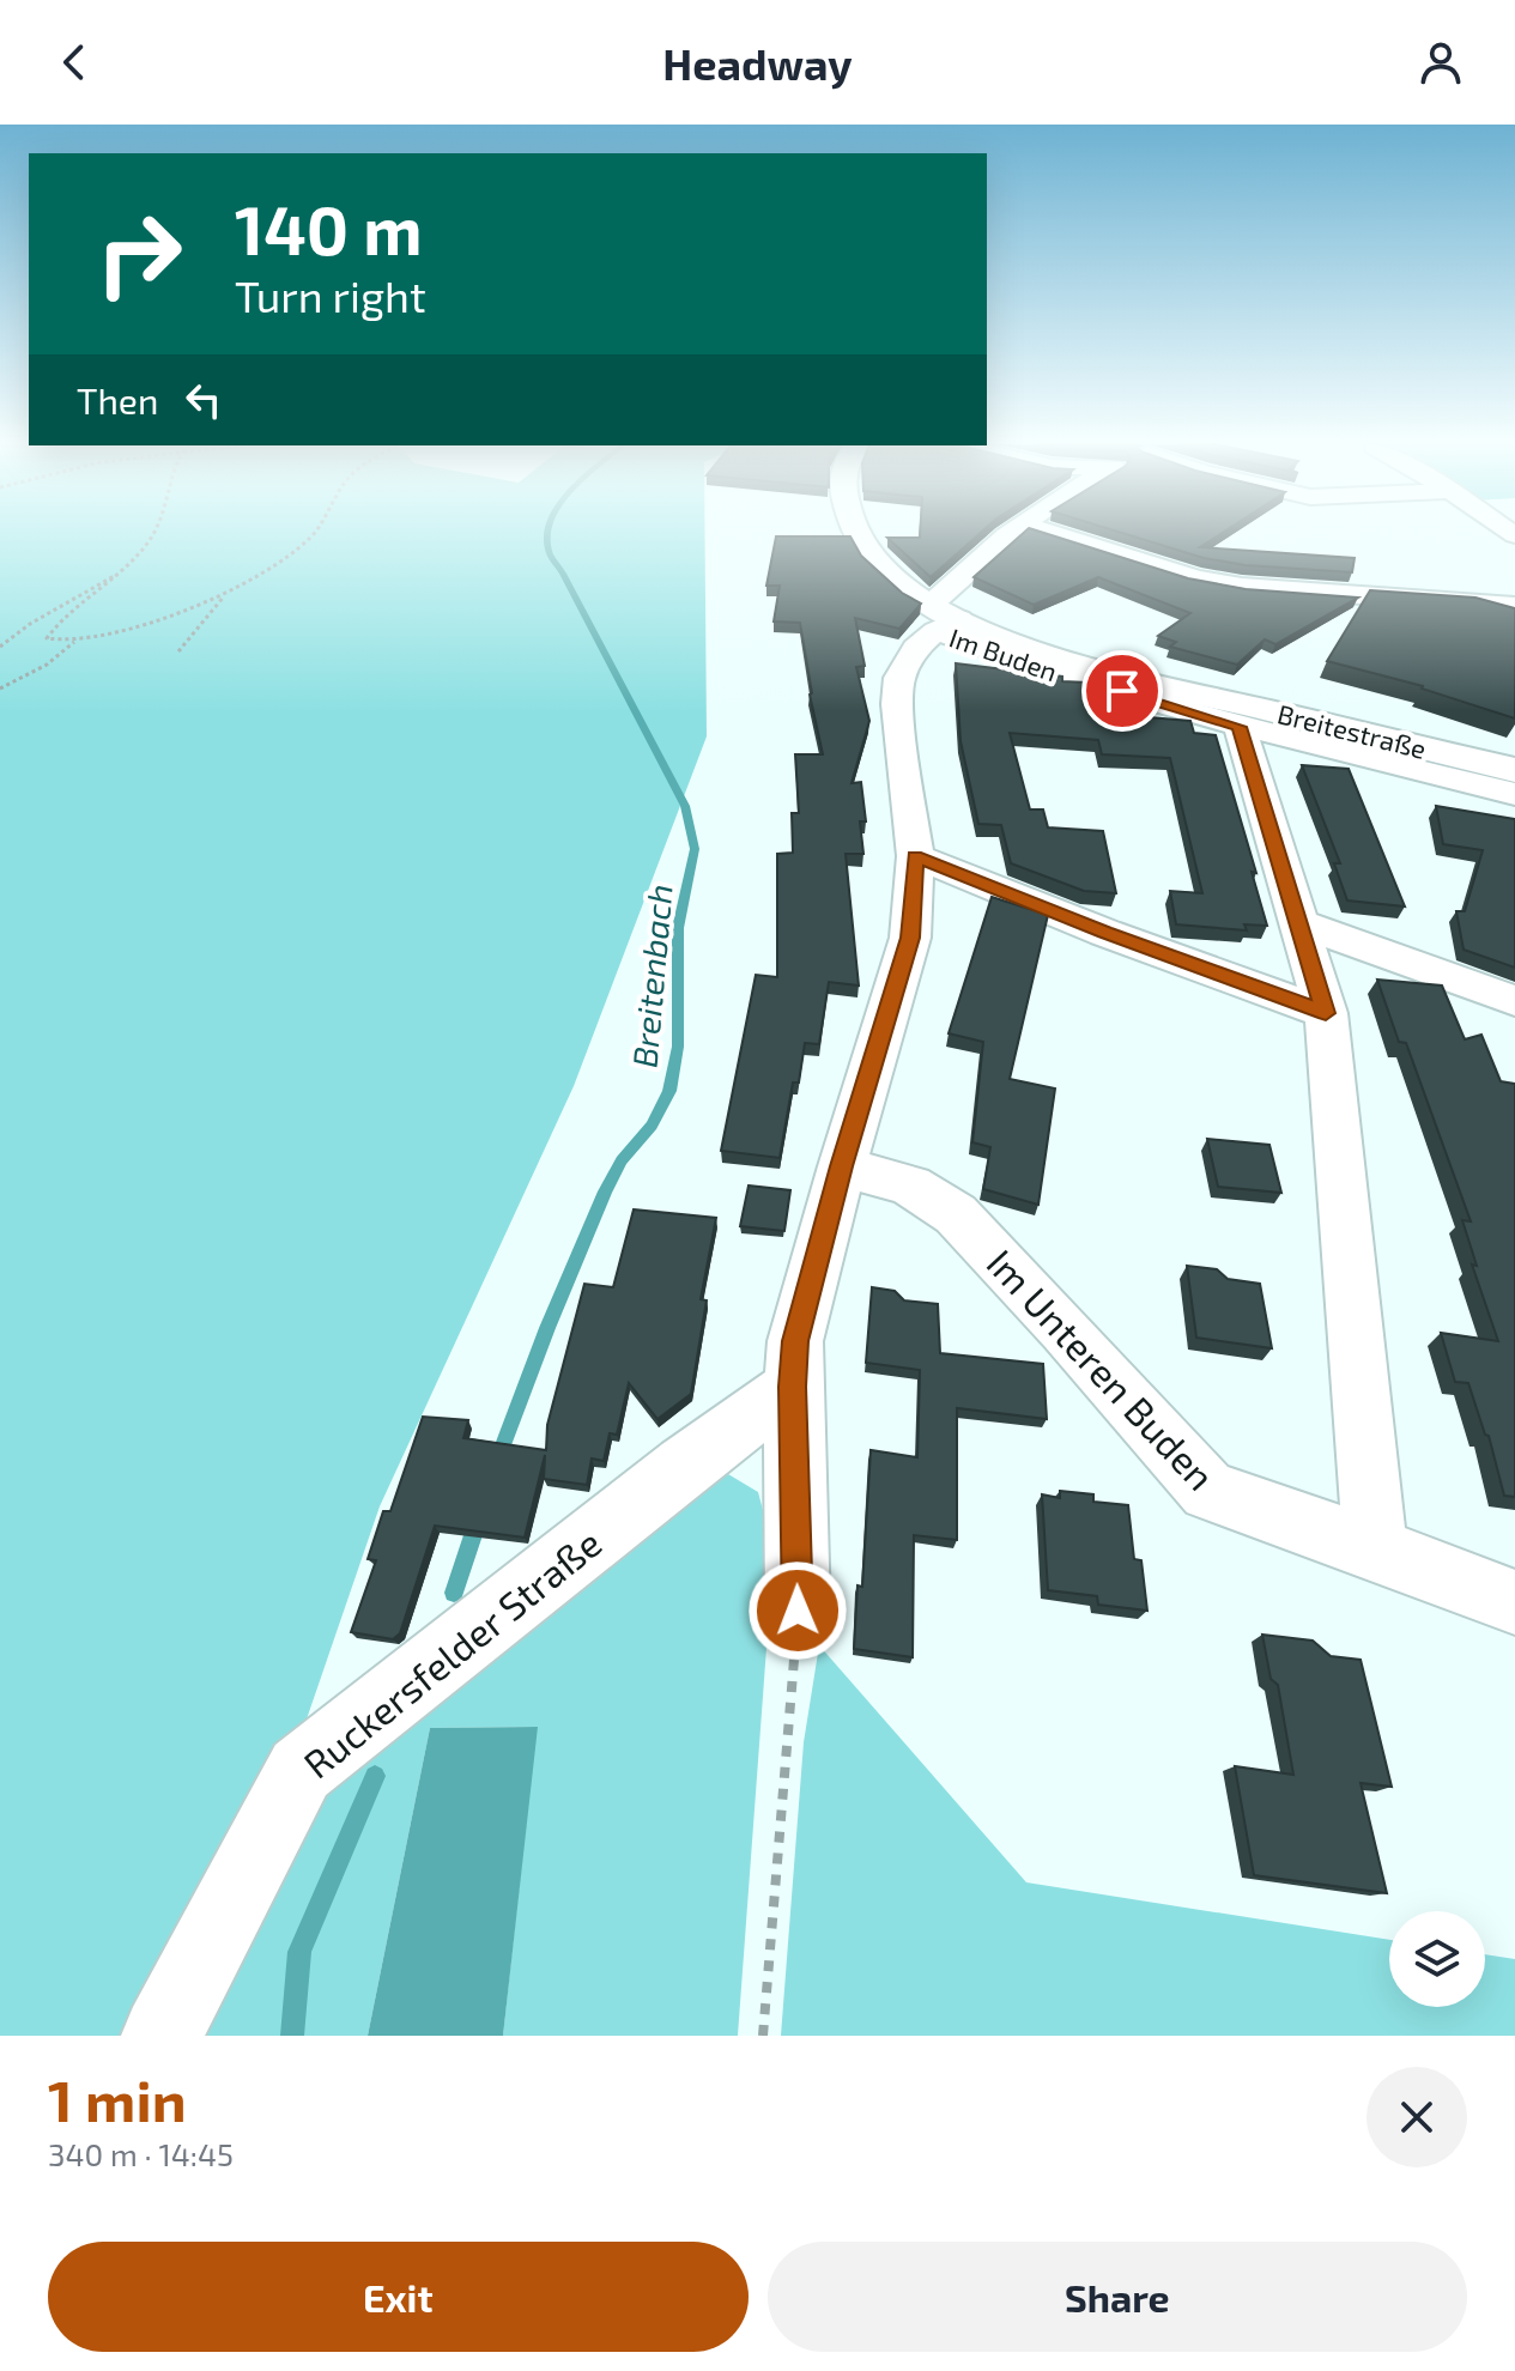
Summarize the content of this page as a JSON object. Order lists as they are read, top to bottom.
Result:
{
  "streets": {
    "street": [
      "Im Buden",
      "Breitestraße",
      "Im Unteren Buden",
      "Ruckersfelder Straße"
    ]
  },
  "crossings": [
    ["Im Buden", "Breitestraße"]
  ],
  "water": ["Breitenbach"],
  "page": {
    "header": "Headway",
    "turn": ["140 m", "Turn right"],
    "then": "Then",
    "heading": ["1 min", "340 m · 14:45"],
    "buttons": ["Exit", "Share"]
  }
}
